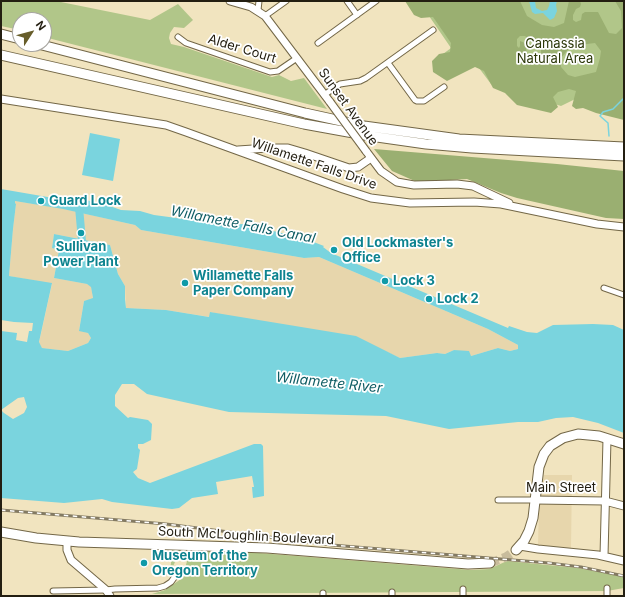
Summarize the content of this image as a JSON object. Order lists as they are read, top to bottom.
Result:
{
  "streets": {
    "highway": ["South McLoughlin Boulevard"],
    "street": [
      "Alder Court",
      "Sunset Avenue",
      "Willamette Falls Drive",
      "Main Street"
    ]
  },
  "crossings": [
    ["Alder Court", "Sunset Avenue"],
    ["Sunset Avenue", "Willamette Falls Drive"]
  ],
  "water": ["Willamette Falls Canal", "Willamette River"],
  "parks": ["Camassia Natural Area"],
  "places": [
    "Guard Lock",
    "Sullivan Power Plant",
    "Old Lockmaster's Office",
    "Lock 3",
    "Willamette Falls Paper Company",
    "Lock 2",
    "Museum of the Oregon Territory"
  ],
  "north": "top right"
}
